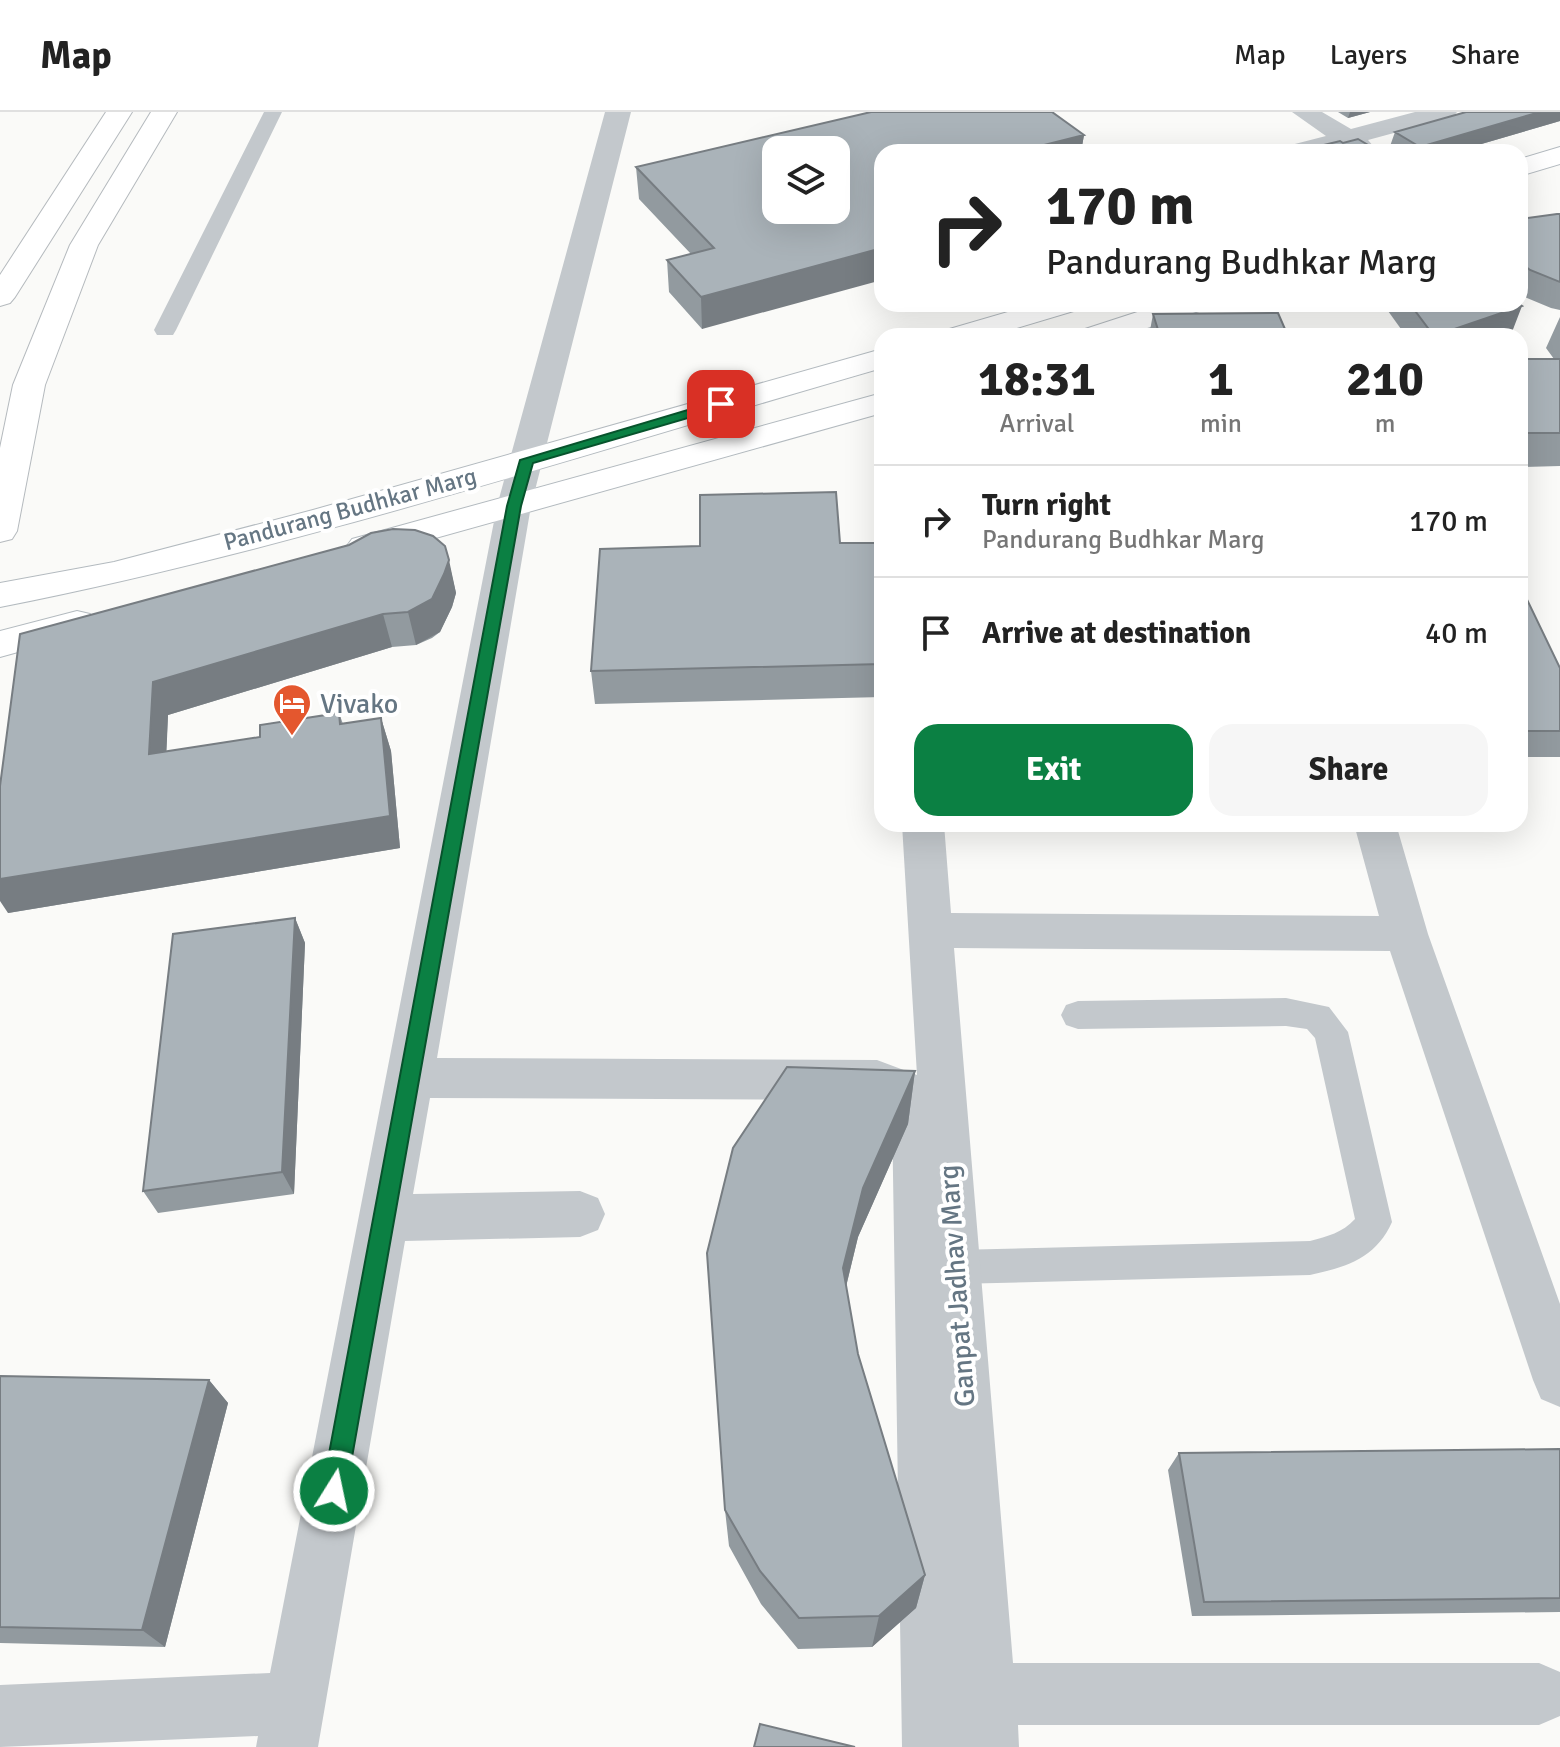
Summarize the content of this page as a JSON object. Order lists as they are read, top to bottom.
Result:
{
  "streets": {
    "main road": ["Pandurang Budhkar Marg"],
    "street": ["Ganpat Jadhav Marg"]
  },
  "places": {
    "hotel": ["Vivako"]
  },
  "page": {
    "header": "Map",
    "nav": ["Map", "Layers", "Share"],
    "turn": ["170 m", "Pandurang Budhkar Marg"],
    "eta": [
      "18:31",
      "Arrival",
      "1",
      "min",
      "210",
      "m"
    ],
    "list": [
      {
        "name": "Turn right",
        "note": "Pandurang Budhkar Marg",
        "value": "170 m"
      },
      {
        "name": "Arrive at destination",
        "value": "40 m"
      }
    ],
    "buttons": ["Exit", "Share"]
  }
}
